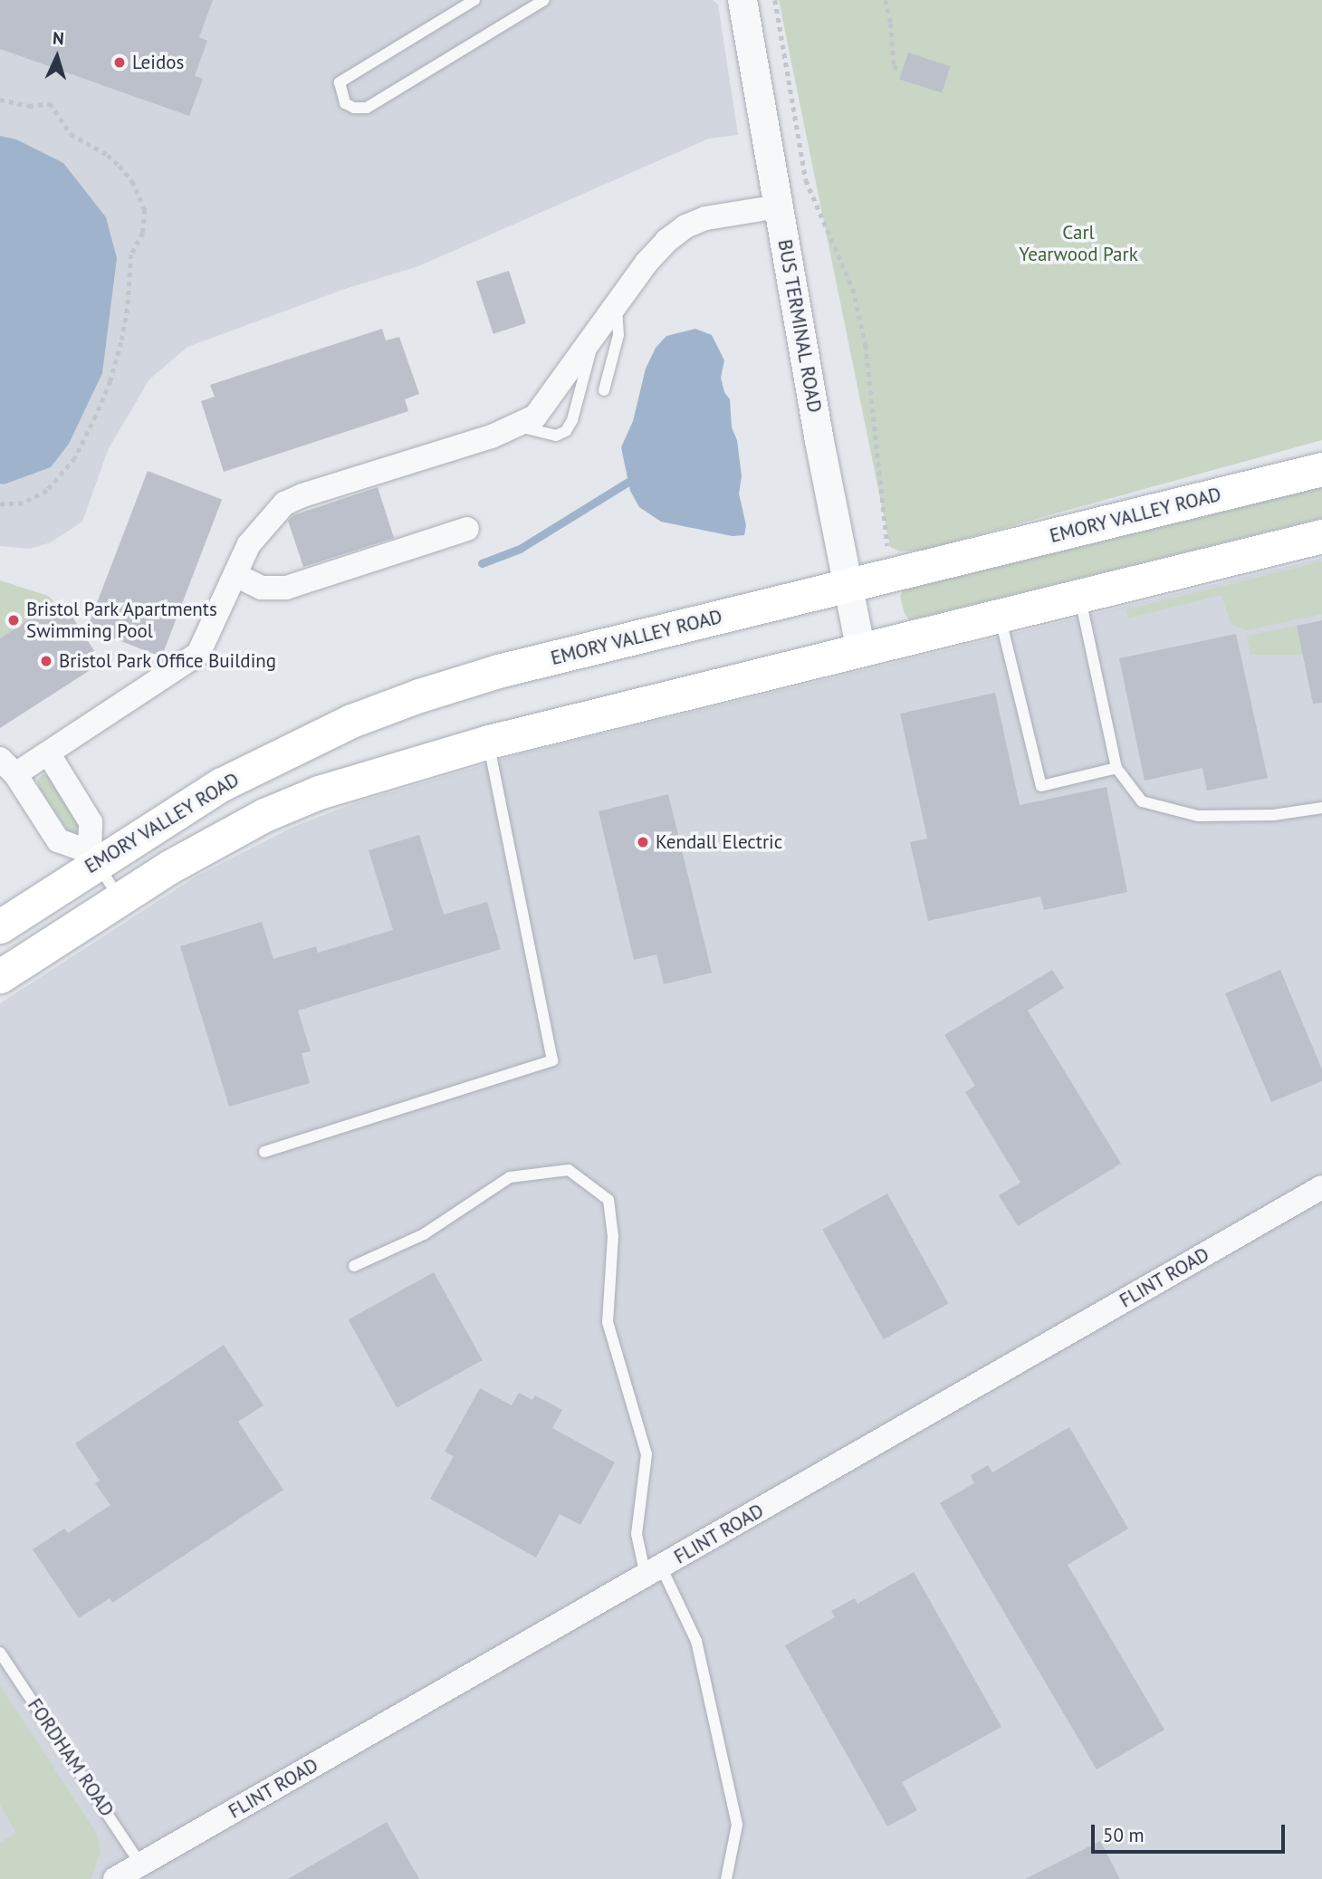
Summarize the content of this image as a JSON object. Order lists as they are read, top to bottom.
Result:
{
  "streets": {
    "main road": ["EMORY VALLEY ROAD"],
    "street": ["BUS TERMINAL ROAD", "FLINT ROAD"],
    "lane": ["FORDHAM ROAD"]
  },
  "crossings": [
    ["BUS TERMINAL ROAD", "EMORY VALLEY ROAD"],
    ["FLINT ROAD", "FORDHAM ROAD"]
  ],
  "parks": ["Carl Yearwood Park"],
  "places": [
    "Leidos",
    "Bristol Park Apartments Swimming Pool",
    "Bristol Park Office Building",
    "Kendall Electric"
  ],
  "scale_bar": "50 m",
  "north": "top"
}
